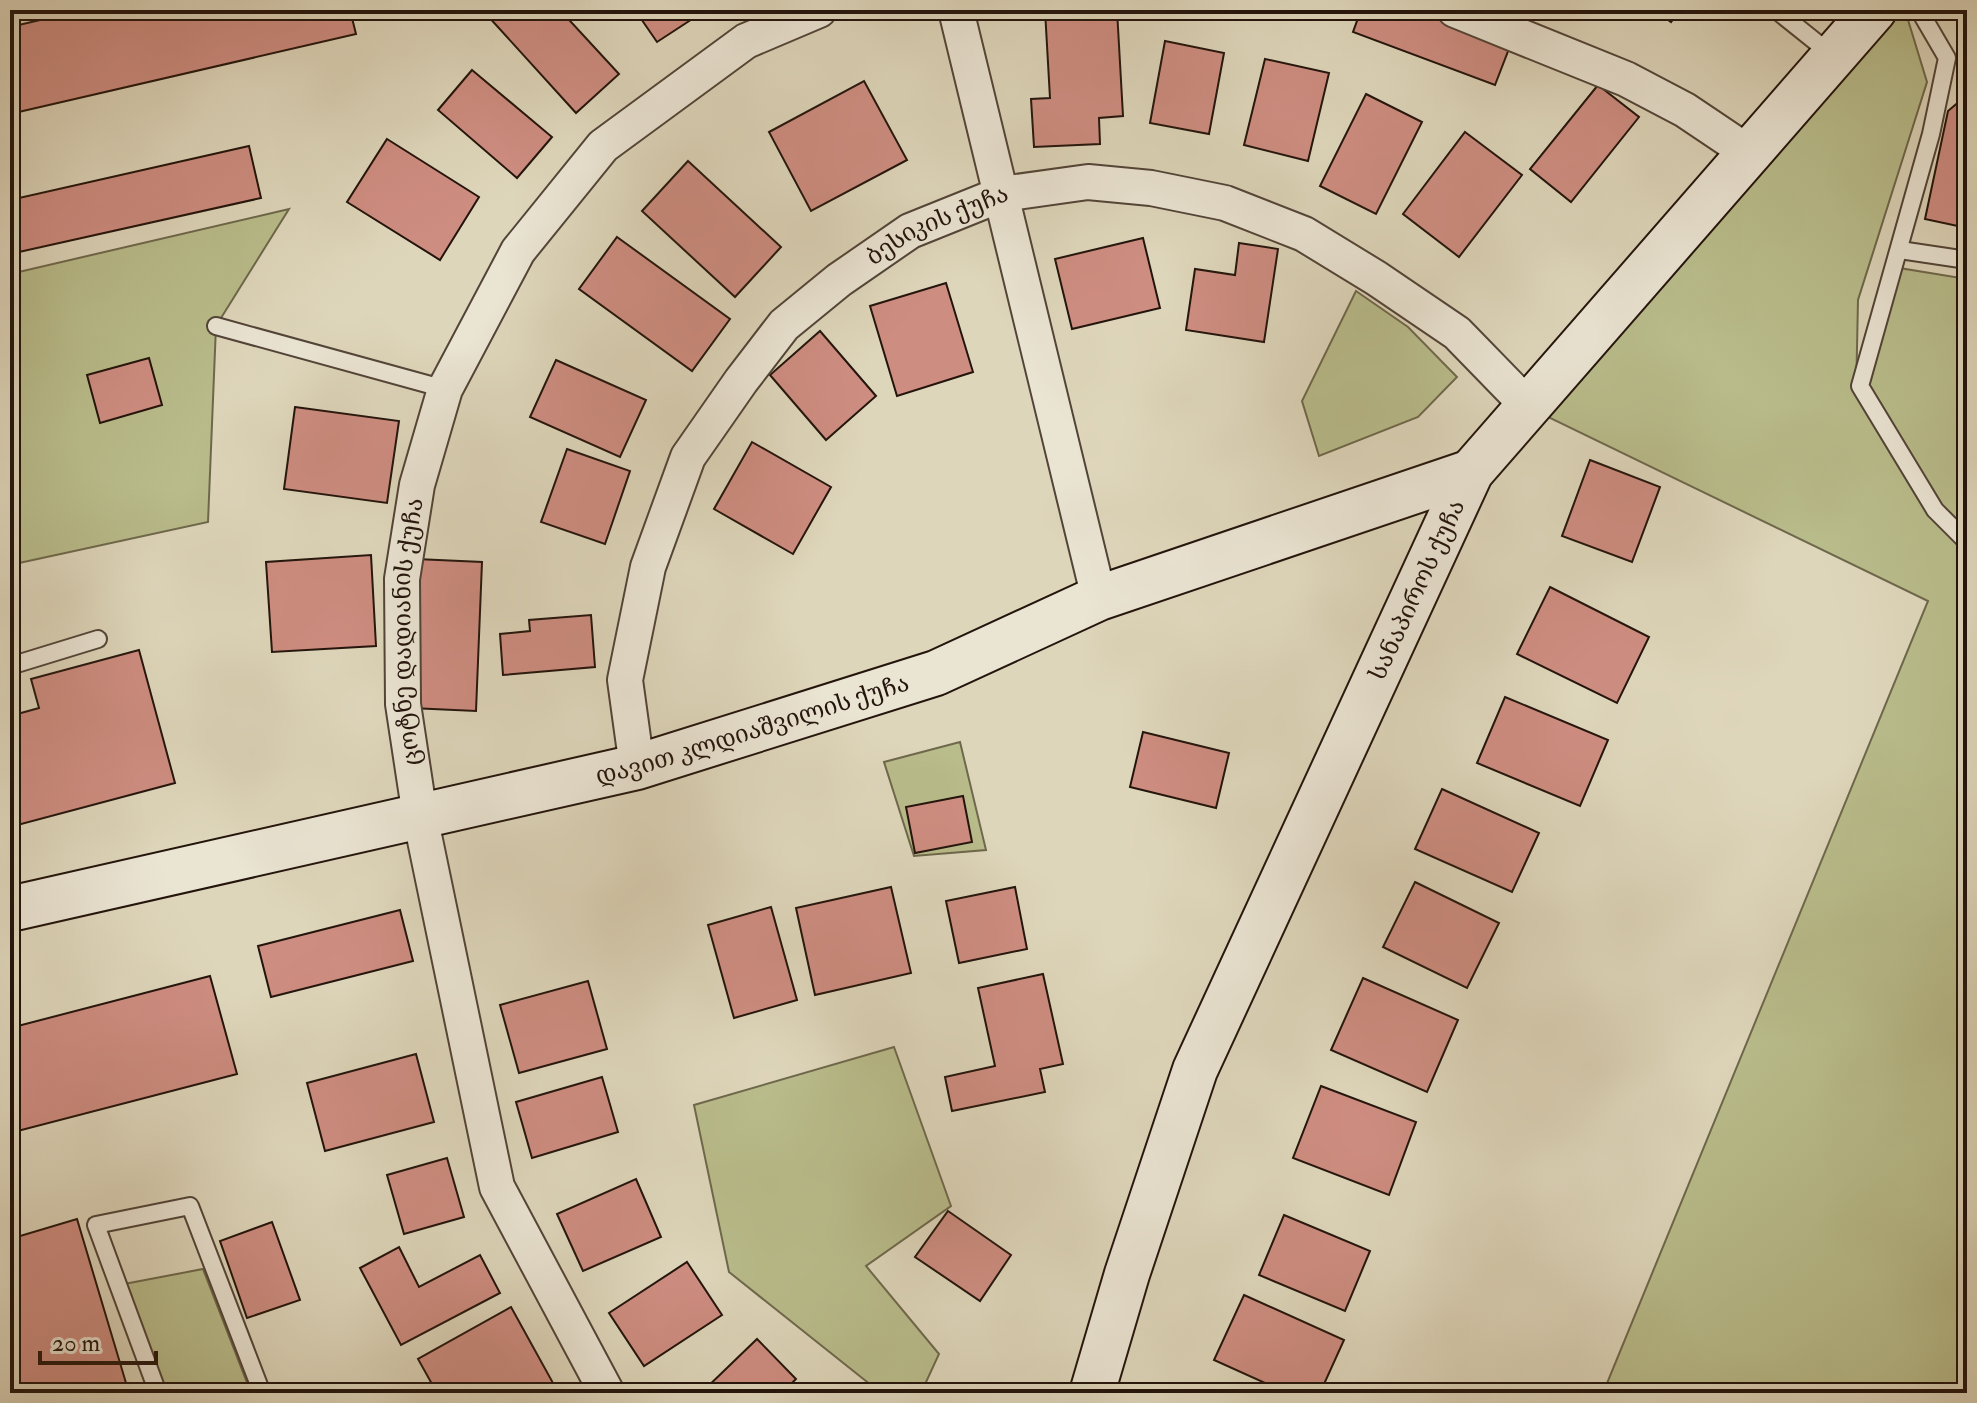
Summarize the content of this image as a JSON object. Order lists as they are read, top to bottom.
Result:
{
  "streets": {
    "main road": ["სანაპიროს ქუჩა", "დავით კლდიაშვილის ქუჩა"],
    "street": ["ბესიკის ქუჩა", "ცოტნე დადიანის ქუჩა"]
  },
  "crossings": [
    ["ბესიკის ქუჩა", "სანაპიროს ქუჩა"],
    ["ბესიკის ქუჩა", "დავით კლდიაშვილის ქუჩა"],
    ["სანაპიროს ქუჩა", "დავით კლდიაშვილის ქუჩა"],
    ["ცოტნე დადიანის ქუჩა", "დავით კლდიაშვილის ქუჩა"]
  ],
  "scale_bar": "20 m"
}
